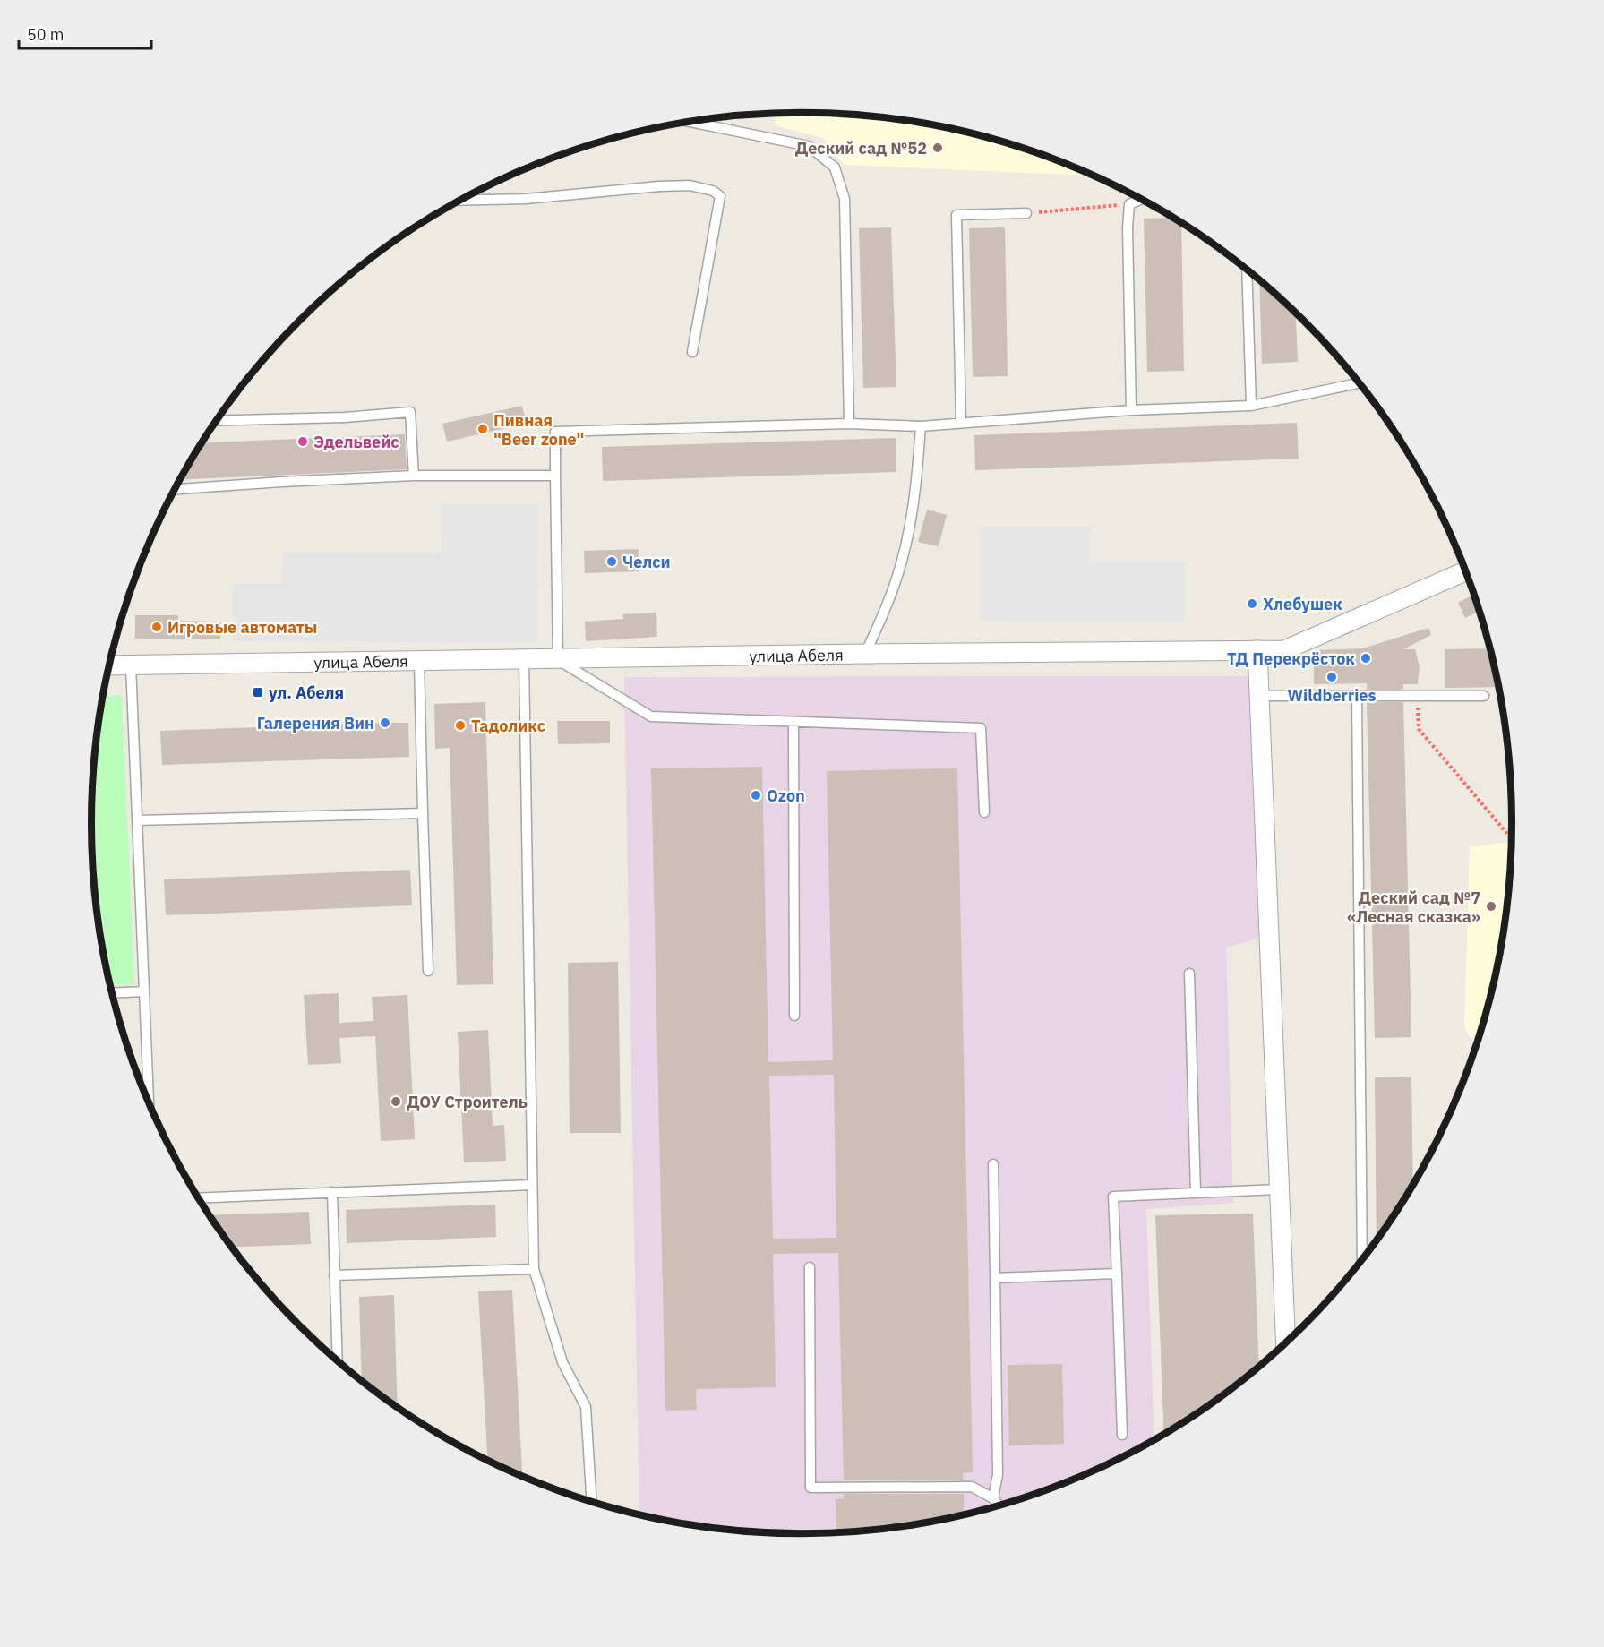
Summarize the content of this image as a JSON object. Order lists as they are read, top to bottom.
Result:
{
  "streets": {
    "street": ["улица Абеля"]
  },
  "places": {
    "other": [
      "Деский сад №52",
      "Пивная \"Beer zone\"",
      "Эдельвейс",
      "Челси",
      "Хлебушек",
      "Игровые автоматы",
      "ТД Перекрёсток",
      "Wildberries",
      "Галерения Вин",
      "Тадоликс",
      "Ozon",
      "Деский сад №7 «Лесная сказка»",
      "ДОУ Строитель"
    ],
    "transit": ["ул. Абеля"]
  },
  "scale_bar": "50 m"
}
